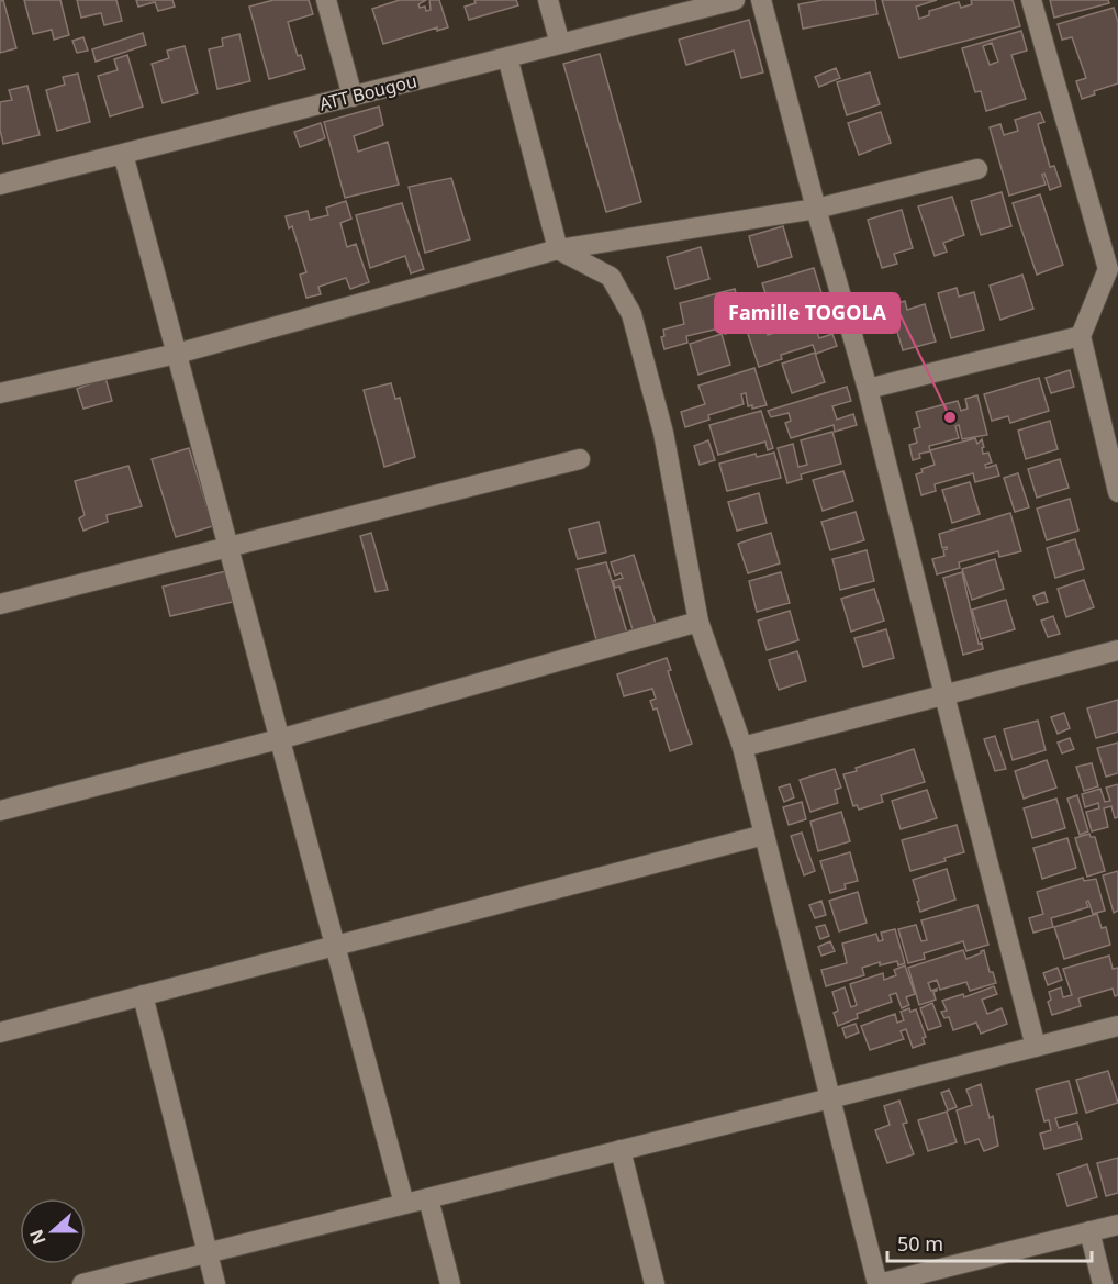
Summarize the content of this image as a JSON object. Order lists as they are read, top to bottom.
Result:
{
  "streets": {
    "street": ["ATT Bougou"]
  },
  "places": ["Famille TOGOLA"],
  "scale_bar": "50 m",
  "north": "left"
}
